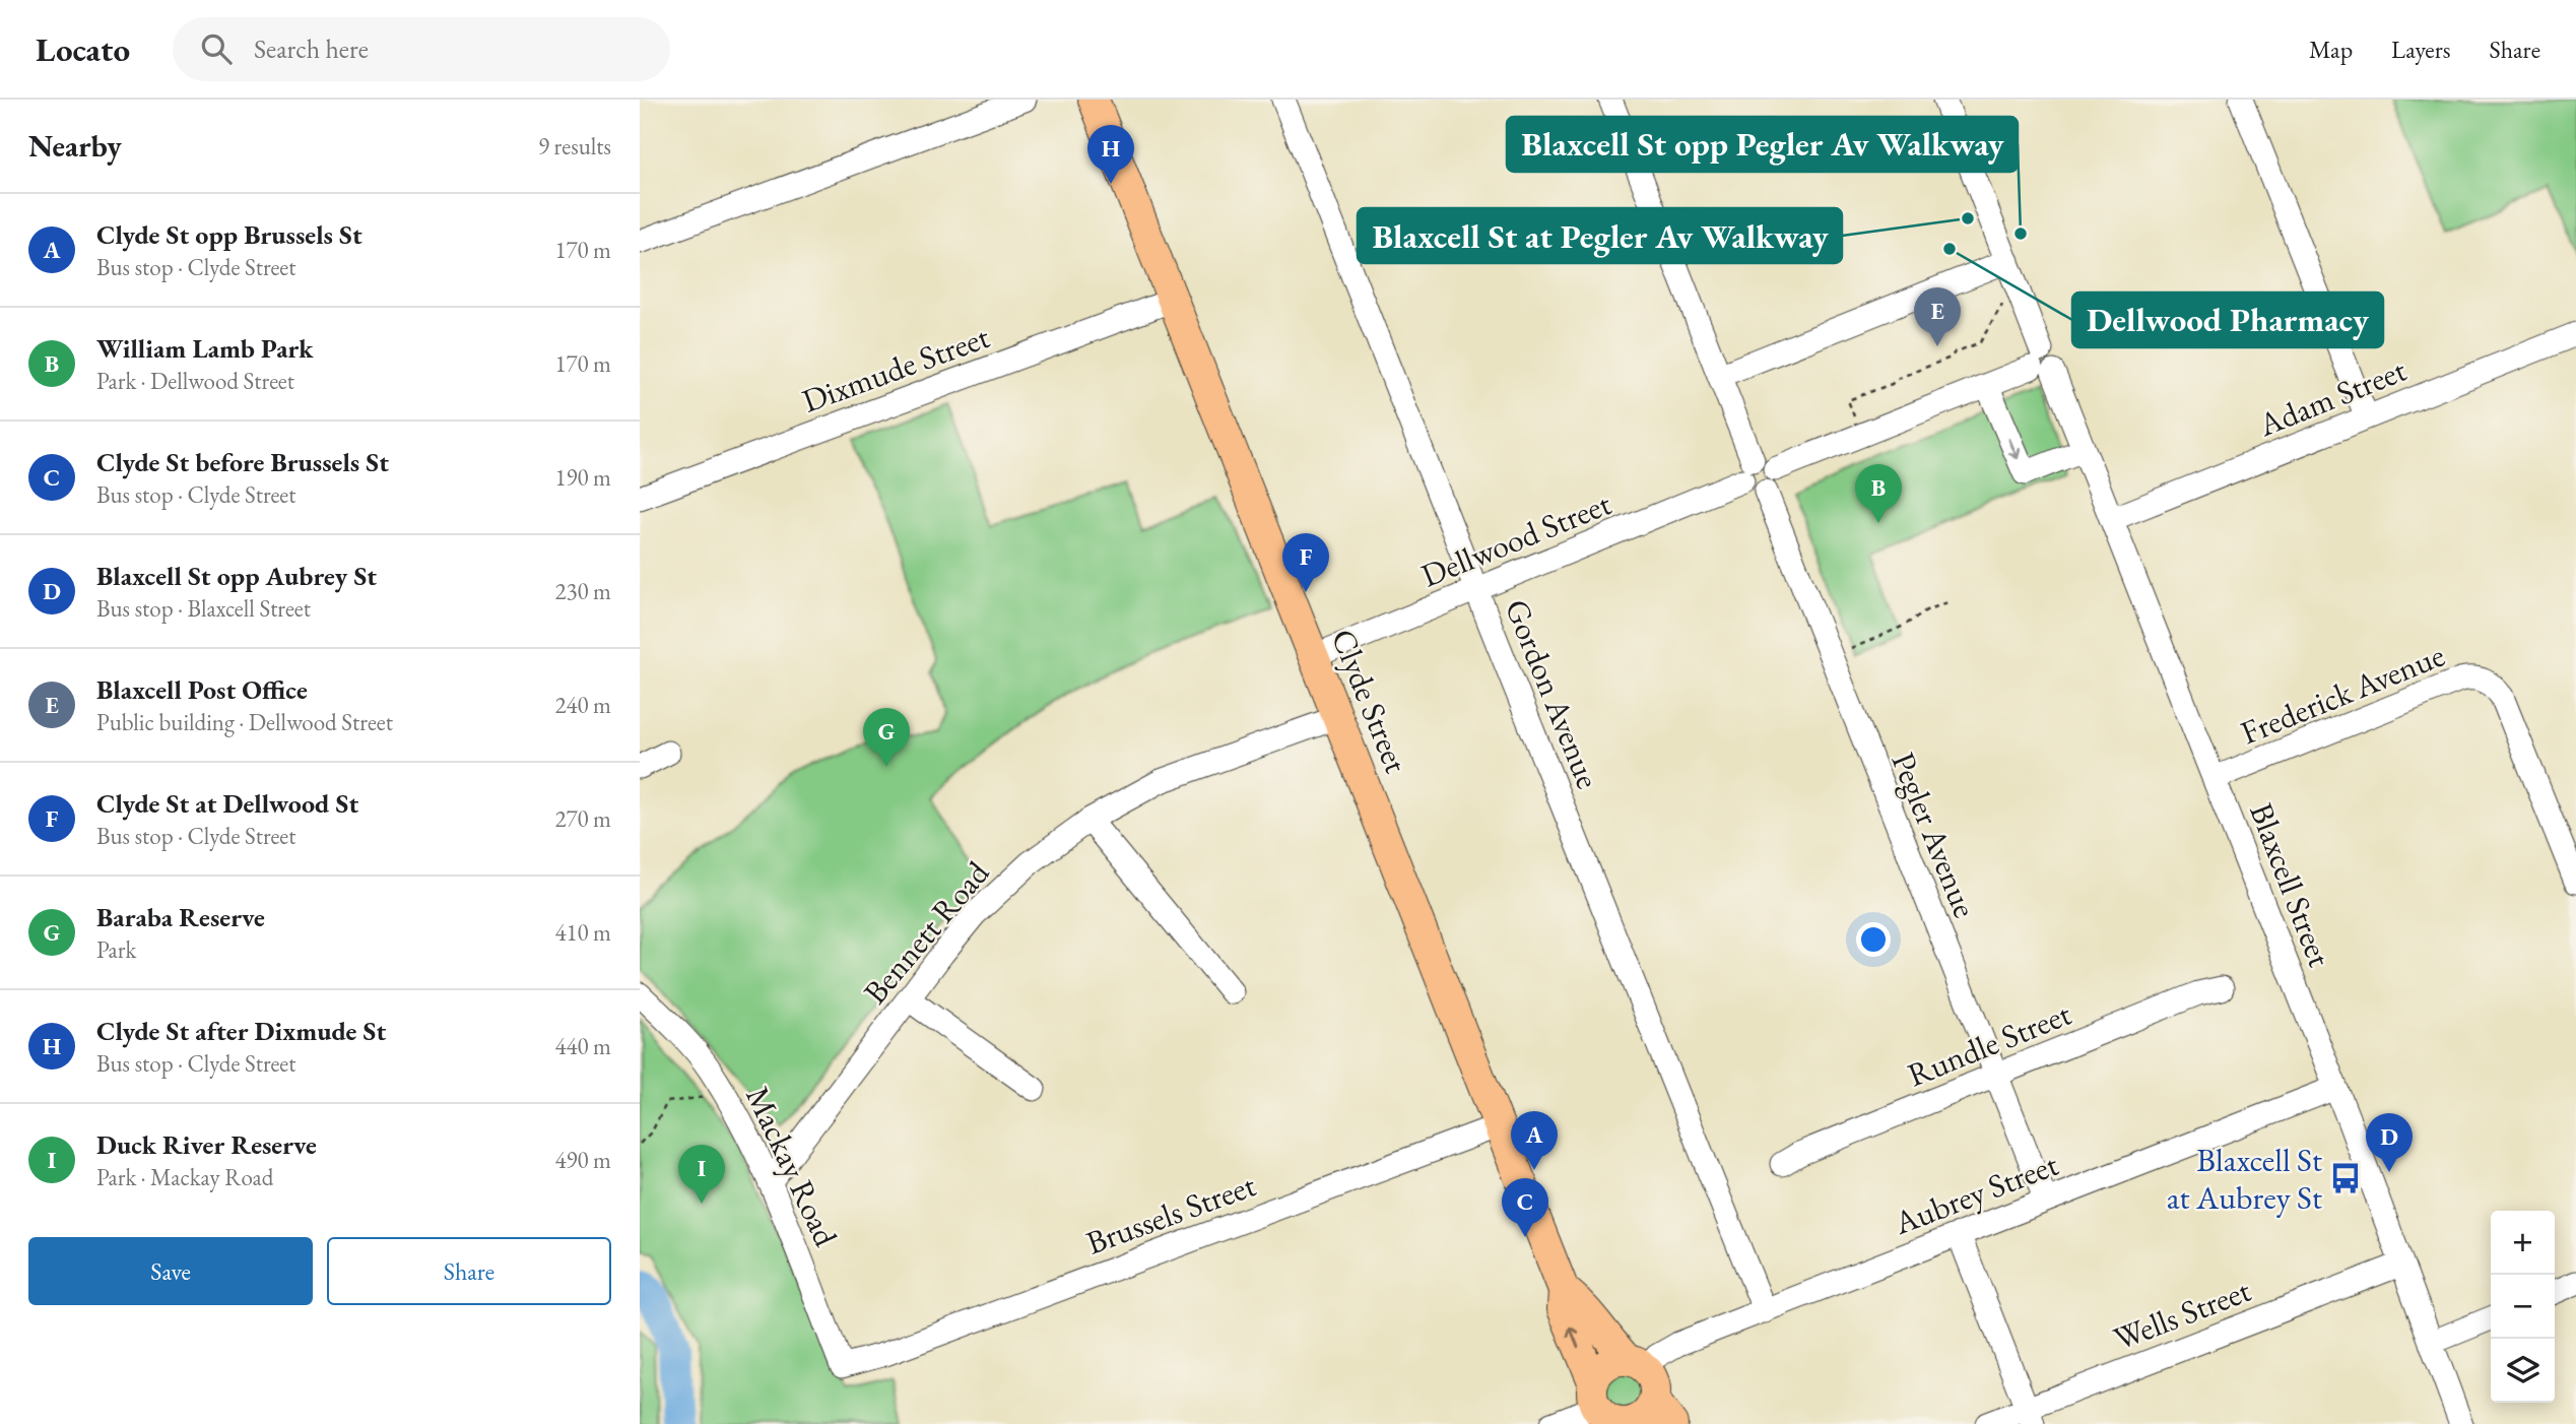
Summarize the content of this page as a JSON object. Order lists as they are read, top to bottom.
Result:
{
  "streets": {
    "main road": ["Clyde Street"],
    "street": [
      "Dixmude Street",
      "Adam Street",
      "Dellwood Street",
      "Gordon Avenue",
      "Frederick Avenue",
      "Pegler Avenue",
      "Blaxcell Street",
      "Bennett Road",
      "Rundle Street",
      "Mackay Road",
      "Aubrey Street",
      "Brussels Street",
      "Wells Street"
    ]
  },
  "crossings": [
    ["Dixmude Street", "Clyde Street"],
    ["Adam Street", "Blaxcell Street"],
    ["Dellwood Street", "Gordon Avenue"],
    ["Dellwood Street", "Clyde Street"],
    ["Dellwood Street", "Pegler Avenue"],
    ["Gordon Avenue", "Aubrey Street"],
    ["Frederick Avenue", "Blaxcell Street"],
    ["Clyde Street", "Bennett Road"],
    ["Clyde Street", "Aubrey Street"],
    ["Clyde Street", "Brussels Street"],
    ["Pegler Avenue", "Rundle Street"],
    ["Pegler Avenue", "Aubrey Street"],
    ["Blaxcell Street", "Aubrey Street"],
    ["Blaxcell Street", "Wells Street"],
    ["Bennett Road", "Mackay Road"],
    ["Mackay Road", "Brussels Street"]
  ],
  "places": {
    "other": ["Blaxcell St at Pegler Av Walkway", "Blaxcell St opp Pegler Av Walkway", "Dellwood Pharmacy"],
    "bus stop": ["Blaxcell St at Aubrey St"]
  },
  "page": {
    "header": "Locato",
    "search": "Search here",
    "nav": ["Map", "Layers", "Share"],
    "heading": ["Nearby", "9 results"],
    "pins": [
      "H",
      "E",
      "B",
      "F",
      "G",
      "A",
      "D",
      "I",
      "C"
    ],
    "list": [
      {
        "mark": "A",
        "name": "Clyde St opp Brussels St",
        "note": "Bus stop · Clyde Street",
        "value": "170 m"
      },
      {
        "mark": "B",
        "name": "William Lamb Park",
        "note": "Park · Dellwood Street",
        "value": "170 m"
      },
      {
        "mark": "C",
        "name": "Clyde St before Brussels St",
        "note": "Bus stop · Clyde Street",
        "value": "190 m"
      },
      {
        "mark": "D",
        "name": "Blaxcell St opp Aubrey St",
        "note": "Bus stop · Blaxcell Street",
        "value": "230 m"
      },
      {
        "mark": "E",
        "name": "Blaxcell Post Office",
        "note": "Public building · Dellwood Street",
        "value": "240 m"
      },
      {
        "mark": "F",
        "name": "Clyde St at Dellwood St",
        "note": "Bus stop · Clyde Street",
        "value": "270 m"
      },
      {
        "mark": "G",
        "name": "Baraba Reserve",
        "note": "Park",
        "value": "410 m"
      },
      {
        "mark": "H",
        "name": "Clyde St after Dixmude St",
        "note": "Bus stop · Clyde Street",
        "value": "440 m"
      },
      {
        "mark": "I",
        "name": "Duck River Reserve",
        "note": "Park · Mackay Road",
        "value": "490 m"
      }
    ],
    "map_buttons": ["+", "−"],
    "buttons": ["Save", "Share"]
  }
}
